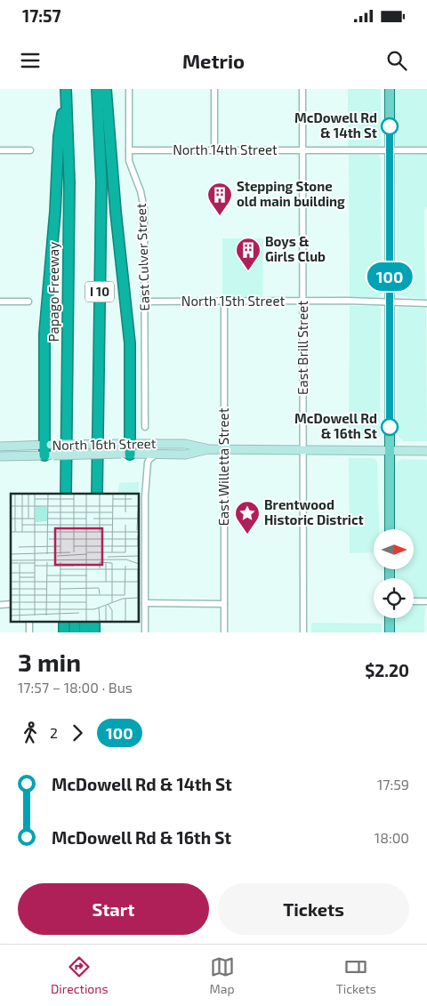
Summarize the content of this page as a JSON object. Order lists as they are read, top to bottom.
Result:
{
  "streets": {
    "highway": ["Papago Freeway", "I 10"],
    "main road": ["North 16th Street"],
    "street": [
      "North 14th Street",
      "East Culver Street",
      "North 15th Street",
      "East Brill Street",
      "East Willetta Street"
    ]
  },
  "crossings": [
    ["North 14th Street", "East Culver Street"],
    ["North 14th Street", "East Brill Street"],
    ["East Culver Street", "North 15th Street"],
    ["North 15th Street", "East Brill Street"],
    ["North 15th Street", "East Willetta Street"],
    ["East Brill Street", "North 16th Street"],
    ["North 16th Street", "East Willetta Street"]
  ],
  "places": {
    "other": ["McDowell Rd & 14th St", "McDowell Rd & 16th St"],
    "building": ["Stepping Stone old main building", "Boys & Girls Club"],
    "place": ["Brentwood Historic District"]
  },
  "lines": ["bus line 100"],
  "north": "right",
  "page": {
    "status": "17:57",
    "header": "Metrio",
    "on_map": "100",
    "heading": ["3 min", "17:57 – 18:00 · Bus", "$2.20"],
    "legs": ["2", "100"],
    "list": [
      {
        "name": "McDowell Rd & 14th St",
        "value": "17:59"
      },
      {
        "name": "McDowell Rd & 16th St",
        "value": "18:00"
      }
    ],
    "buttons": ["Start", "Tickets"],
    "tabs": ["Directions", "Map", "Tickets"]
  }
}
